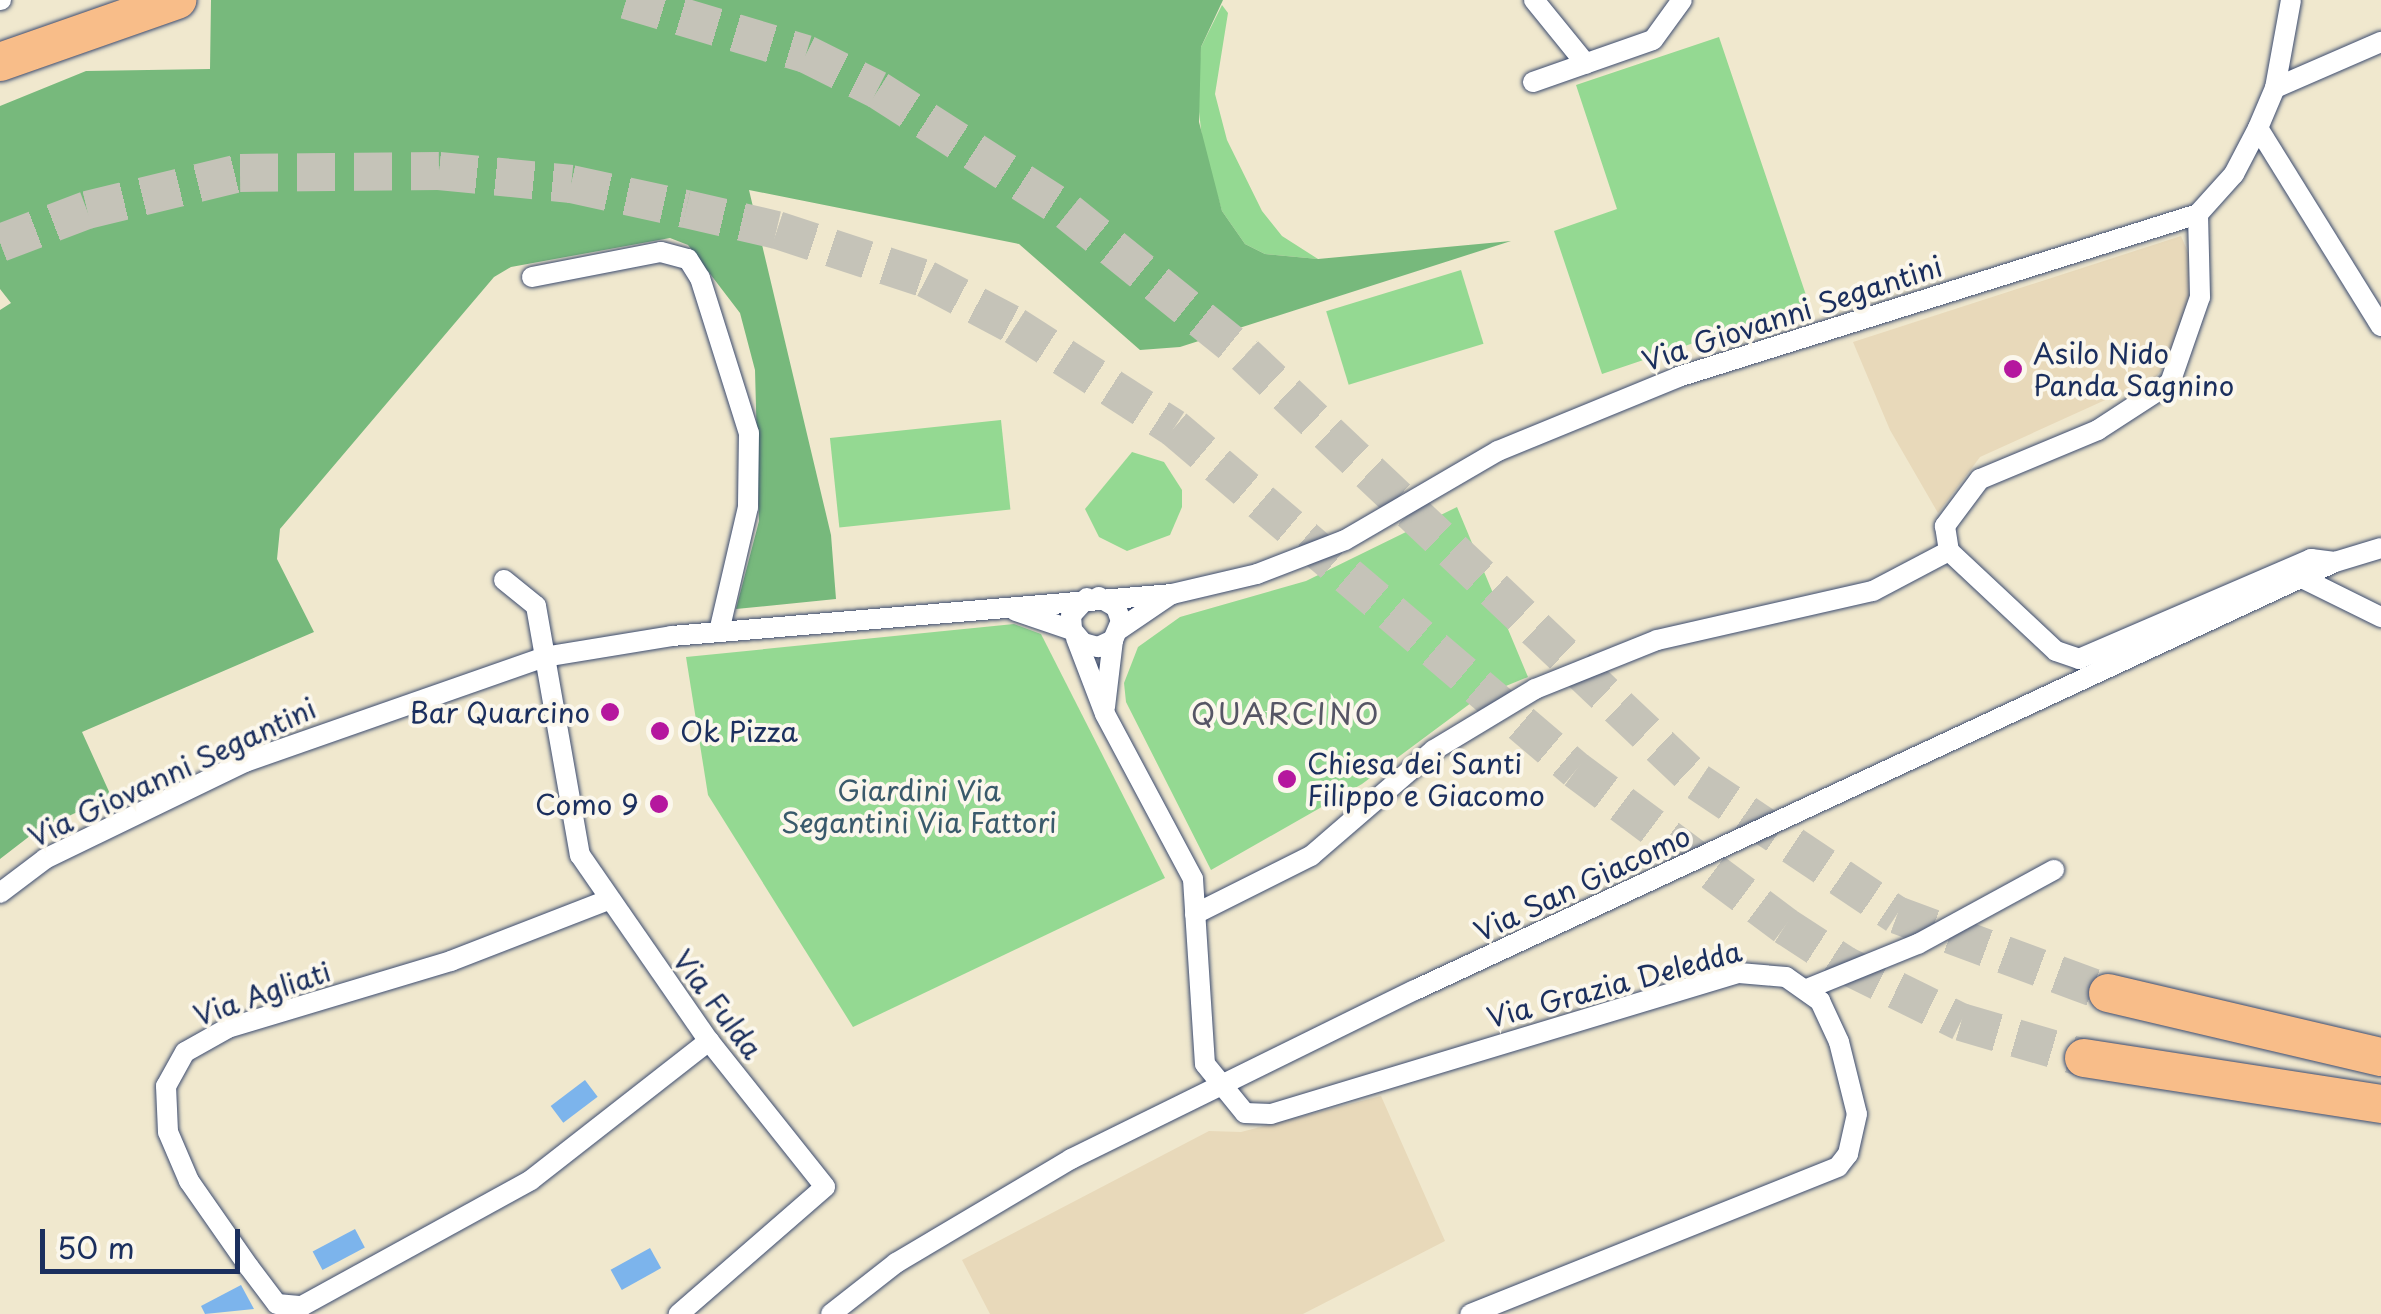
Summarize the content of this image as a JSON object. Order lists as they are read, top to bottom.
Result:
{
  "streets": {
    "street": [
      "Via Giovanni Segantini",
      "Via San Giacomo",
      "Via Grazia Deledda",
      "Via Agliati",
      "Via Fulda"
    ]
  },
  "crossings": [
    ["Via Giovanni Segantini", "Via Fulda"],
    ["Via San Giacomo", "Via Grazia Deledda"],
    ["Via Agliati", "Via Fulda"]
  ],
  "districts": ["QUARCINO"],
  "parks": ["Giardini Via Segantini Via Fattori"],
  "places": [
    "Asilo Nido Panda Sagnino",
    "Bar Quarcino",
    "Ok Pizza",
    "Chiesa dei Santi Filippo e Giacomo",
    "Como 9"
  ],
  "scale_bar": "50 m"
}
